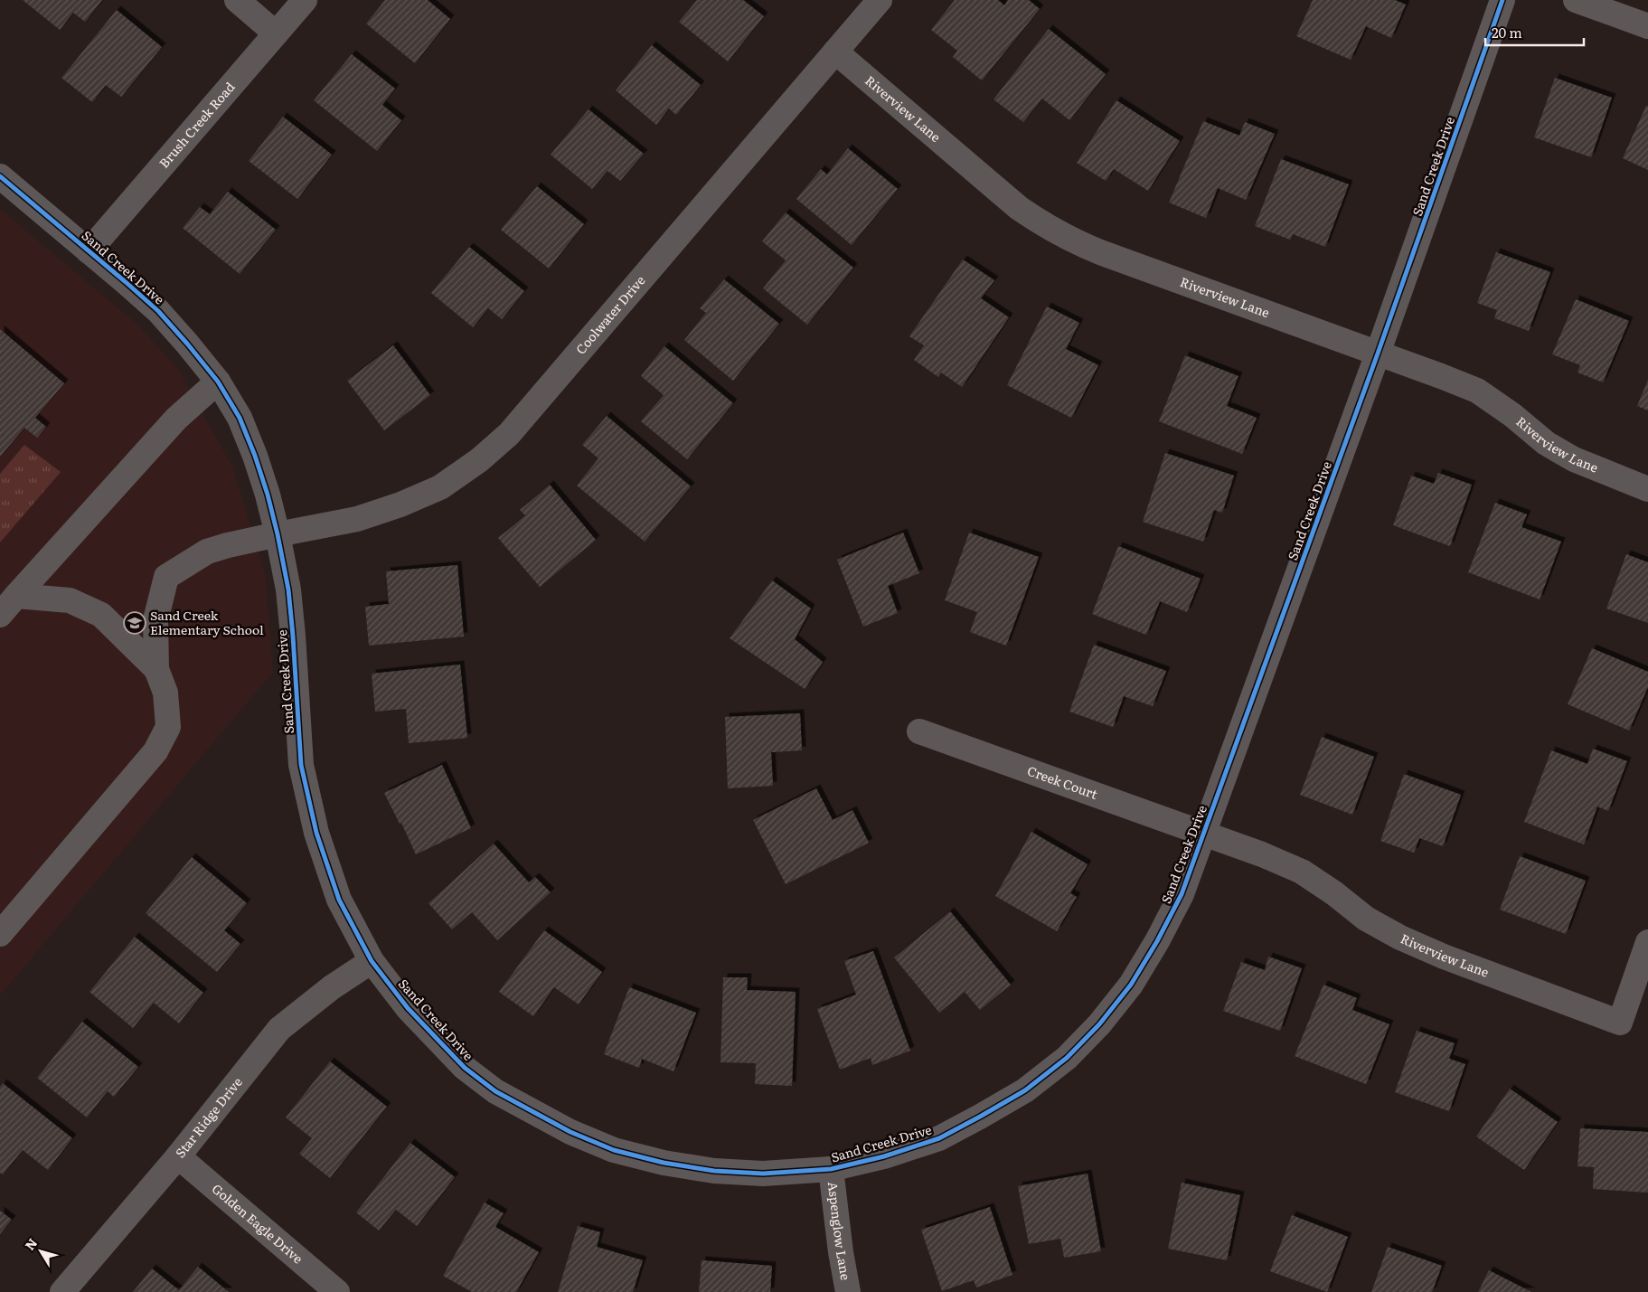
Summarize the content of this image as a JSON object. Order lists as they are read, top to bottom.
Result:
{
  "streets": {
    "street": [
      "Riverview Lane",
      "Brush Creek Road",
      "Sand Creek Drive",
      "Coolwater Drive",
      "Creek Court",
      "Star Ridge Drive",
      "Golden Eagle Drive",
      "Aspenglow Lane"
    ]
  },
  "crossings": [
    ["Riverview Lane", "Sand Creek Drive"],
    ["Riverview Lane", "Coolwater Drive"],
    ["Riverview Lane", "Creek Court"],
    ["Brush Creek Road", "Sand Creek Drive"],
    ["Sand Creek Drive", "Coolwater Drive"],
    ["Sand Creek Drive", "Creek Court"],
    ["Sand Creek Drive", "Star Ridge Drive"],
    ["Sand Creek Drive", "Aspenglow Lane"],
    ["Star Ridge Drive", "Golden Eagle Drive"]
  ],
  "places": {
    "school or university": ["Sand Creek Elementary School"]
  },
  "scale_bar": "20 m",
  "north": "top left"
}
